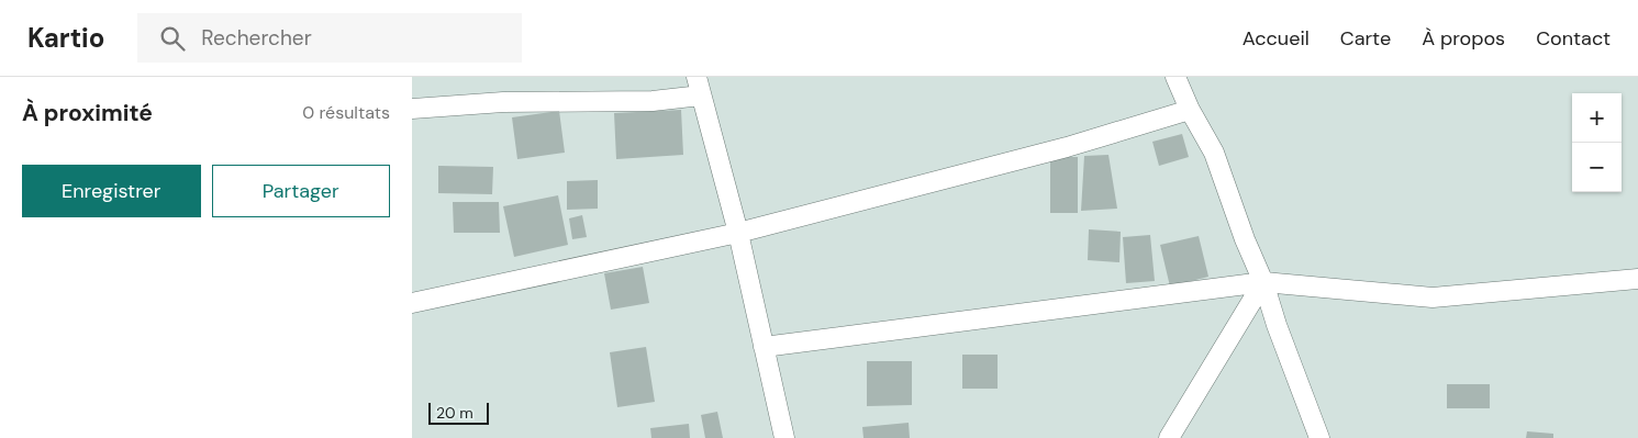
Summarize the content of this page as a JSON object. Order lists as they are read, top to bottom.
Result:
{
  "scale_bar": "20 m",
  "page": {
    "header": "Kartio",
    "search": "Rechercher",
    "nav": [
      "Accueil",
      "Carte",
      "À propos",
      "Contact"
    ],
    "heading": ["À proximité", "0 résultats"],
    "map_buttons": ["+", "−"],
    "buttons": ["Enregistrer", "Partager"],
    "scale": "20 m"
  }
}
